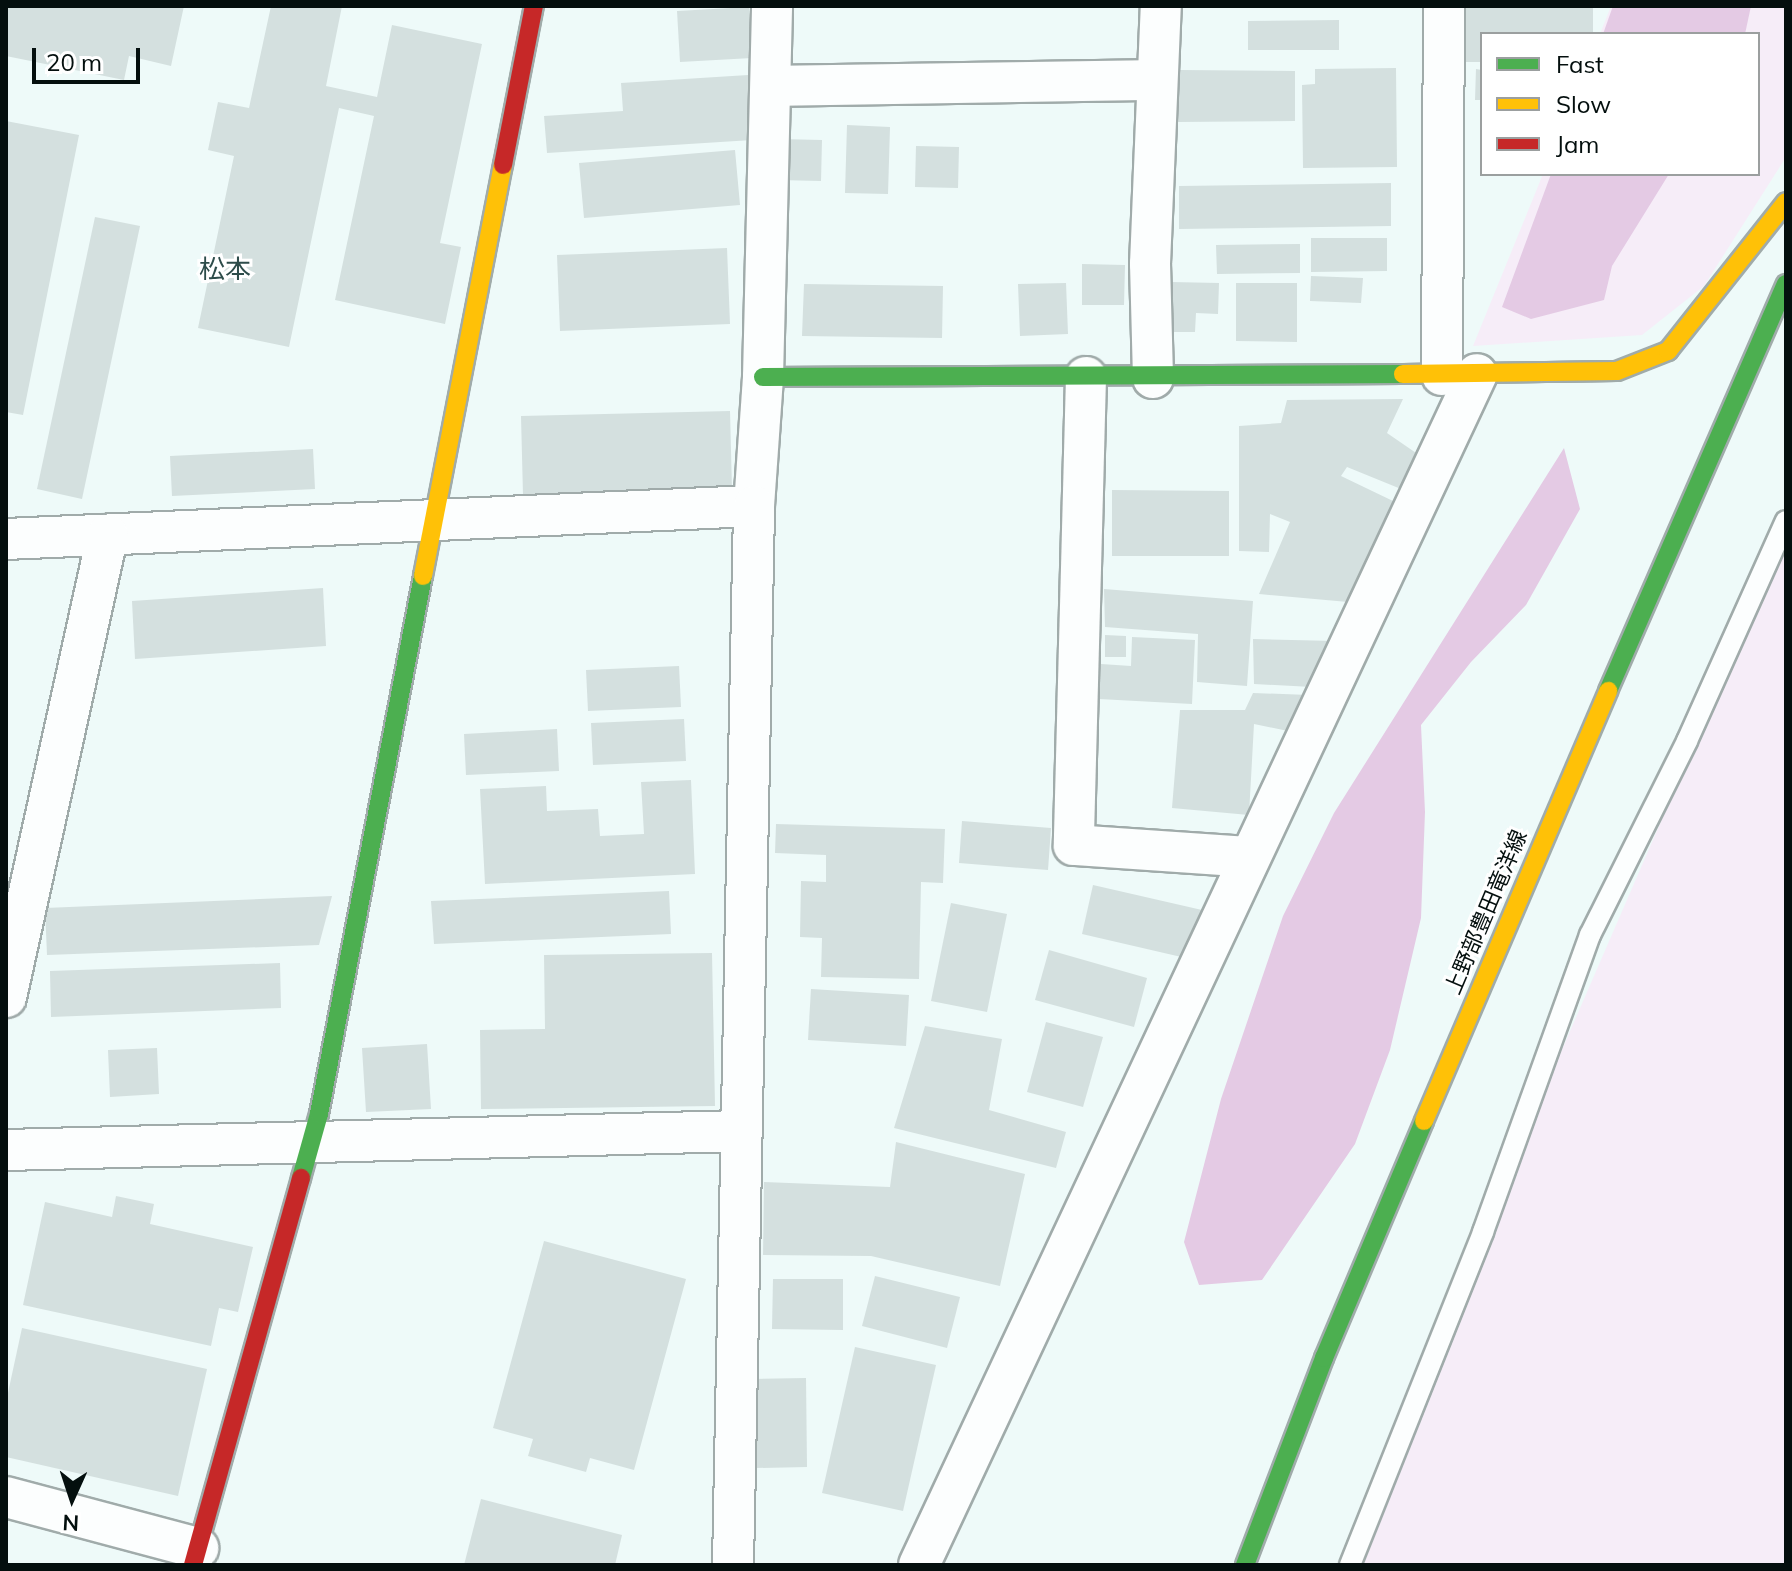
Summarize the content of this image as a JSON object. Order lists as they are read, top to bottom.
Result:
{
  "streets": {
    "street": ["上野部豊田竜洋線"]
  },
  "districts": ["松本"],
  "legend": ["Fast", "Slow", "Jam"],
  "scale_bar": "20 m",
  "north": "bottom"
}
